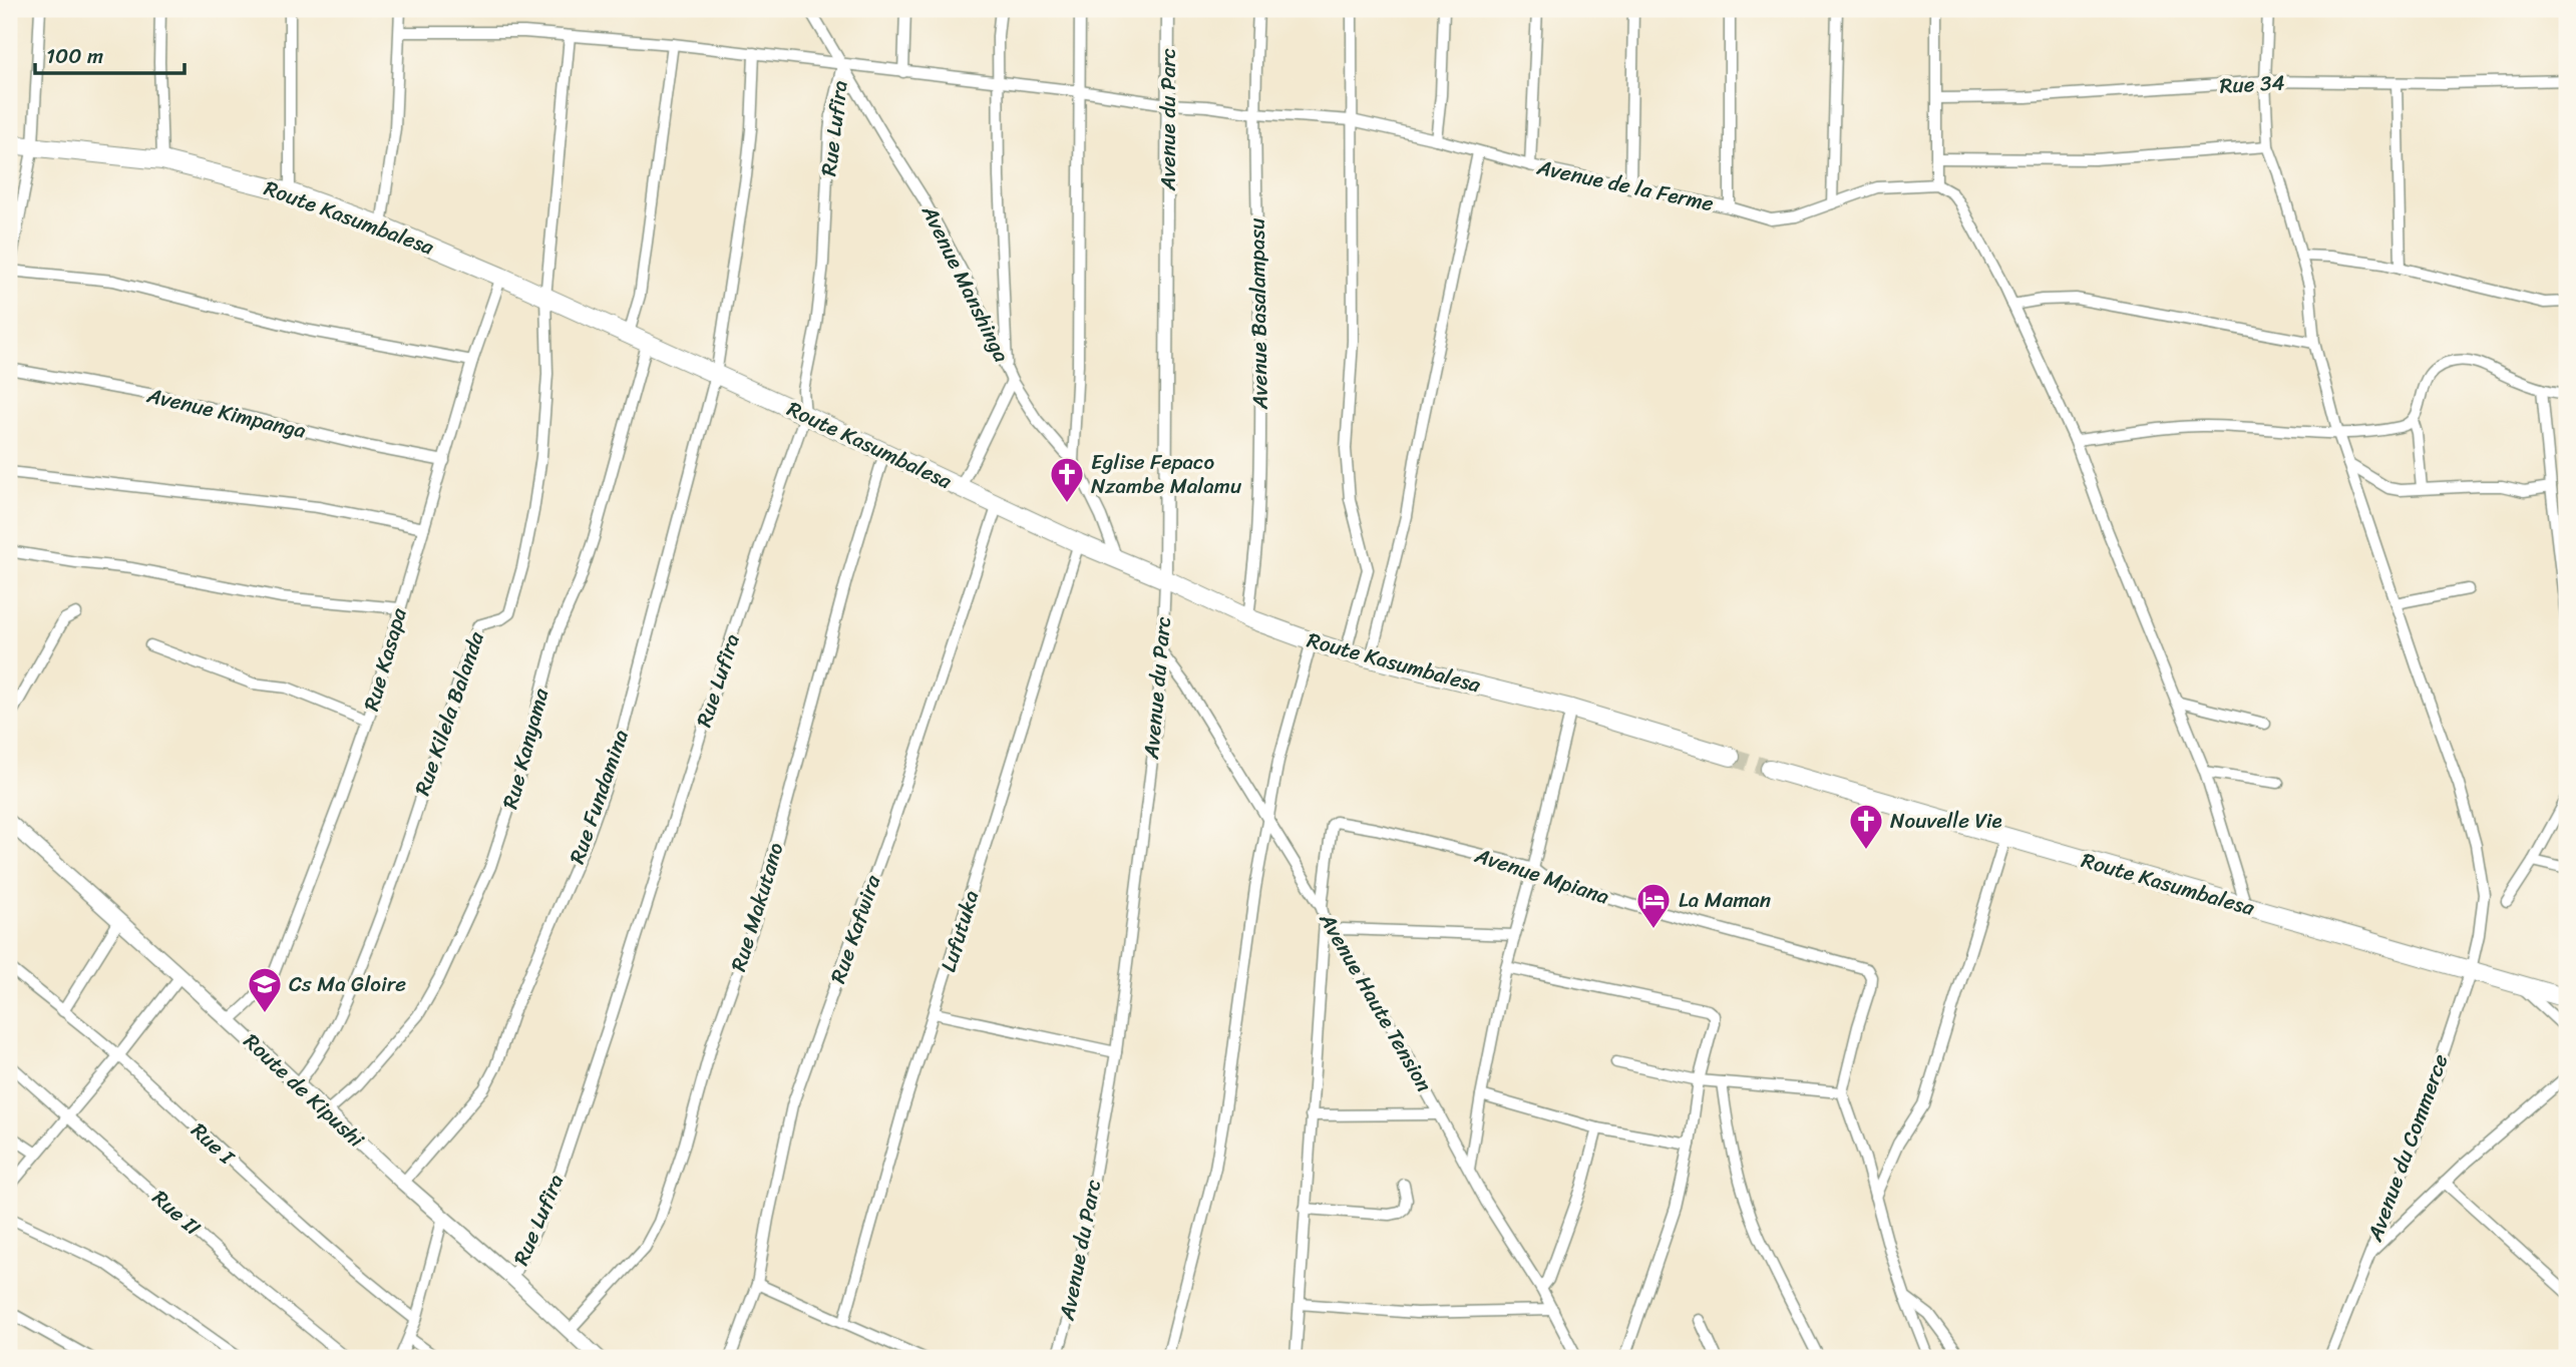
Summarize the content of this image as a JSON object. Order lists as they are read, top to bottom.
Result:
{
  "streets": {
    "highway": ["Route Kasumbalesa"],
    "main road": ["Route de Kipushi"],
    "street": [
      "Rue 34",
      "Avenue du Parc",
      "Rue Lufira",
      "Avenue de la Ferme",
      "Avenue Manshinga",
      "Avenue Basalampasu",
      "Avenue Kimpanga",
      "Rue Kasapa",
      "Rue Kilela Balanda",
      "Rue Kanyama",
      "Rue Fundamina",
      "Avenue Mpiana",
      "Rue Makutano",
      "Rue Kafwira",
      "Lufutuka",
      "Avenue Haute Tension",
      "Rue I",
      "Avenue du Commerce",
      "Rue II"
    ]
  },
  "crossings": [
    ["Rue 34", "Avenue du Commerce"],
    ["Avenue du Parc", "Avenue de la Ferme"],
    ["Avenue du Parc", "Route Kasumbalesa"],
    ["Avenue du Parc", "Avenue Haute Tension"],
    ["Rue Lufira", "Avenue de la Ferme"],
    ["Rue Lufira", "Route Kasumbalesa"],
    ["Rue Lufira", "Avenue Manshinga"],
    ["Rue Lufira", "Route de Kipushi"],
    ["Avenue de la Ferme", "Avenue Manshinga"],
    ["Avenue de la Ferme", "Avenue Basalampasu"],
    ["Route Kasumbalesa", "Avenue Manshinga"],
    ["Route Kasumbalesa", "Avenue Basalampasu"],
    ["Route Kasumbalesa", "Rue Kasapa"],
    ["Route Kasumbalesa", "Rue Kilela Balanda"],
    ["Route Kasumbalesa", "Rue Kanyama"],
    ["Route Kasumbalesa", "Rue Fundamina"],
    ["Route Kasumbalesa", "Rue Makutano"],
    ["Route Kasumbalesa", "Rue Kafwira"],
    ["Route Kasumbalesa", "Lufutuka"],
    ["Route Kasumbalesa", "Avenue du Commerce"],
    ["Avenue Kimpanga", "Rue Kasapa"],
    ["Rue Kasapa", "Route de Kipushi"],
    ["Rue Kilela Balanda", "Route de Kipushi"],
    ["Rue Kanyama", "Route de Kipushi"],
    ["Rue Fundamina", "Route de Kipushi"],
    ["Avenue Mpiana", "Avenue Haute Tension"],
    ["Rue Makutano", "Route de Kipushi"]
  ],
  "places": {
    "church": ["Eglise Fepaco Nzambe Malamu", "Nouvelle Vie"],
    "hotel": ["La Maman"],
    "school or university": ["Cs Ma Gloire"]
  },
  "scale_bar": "100 m"
}
